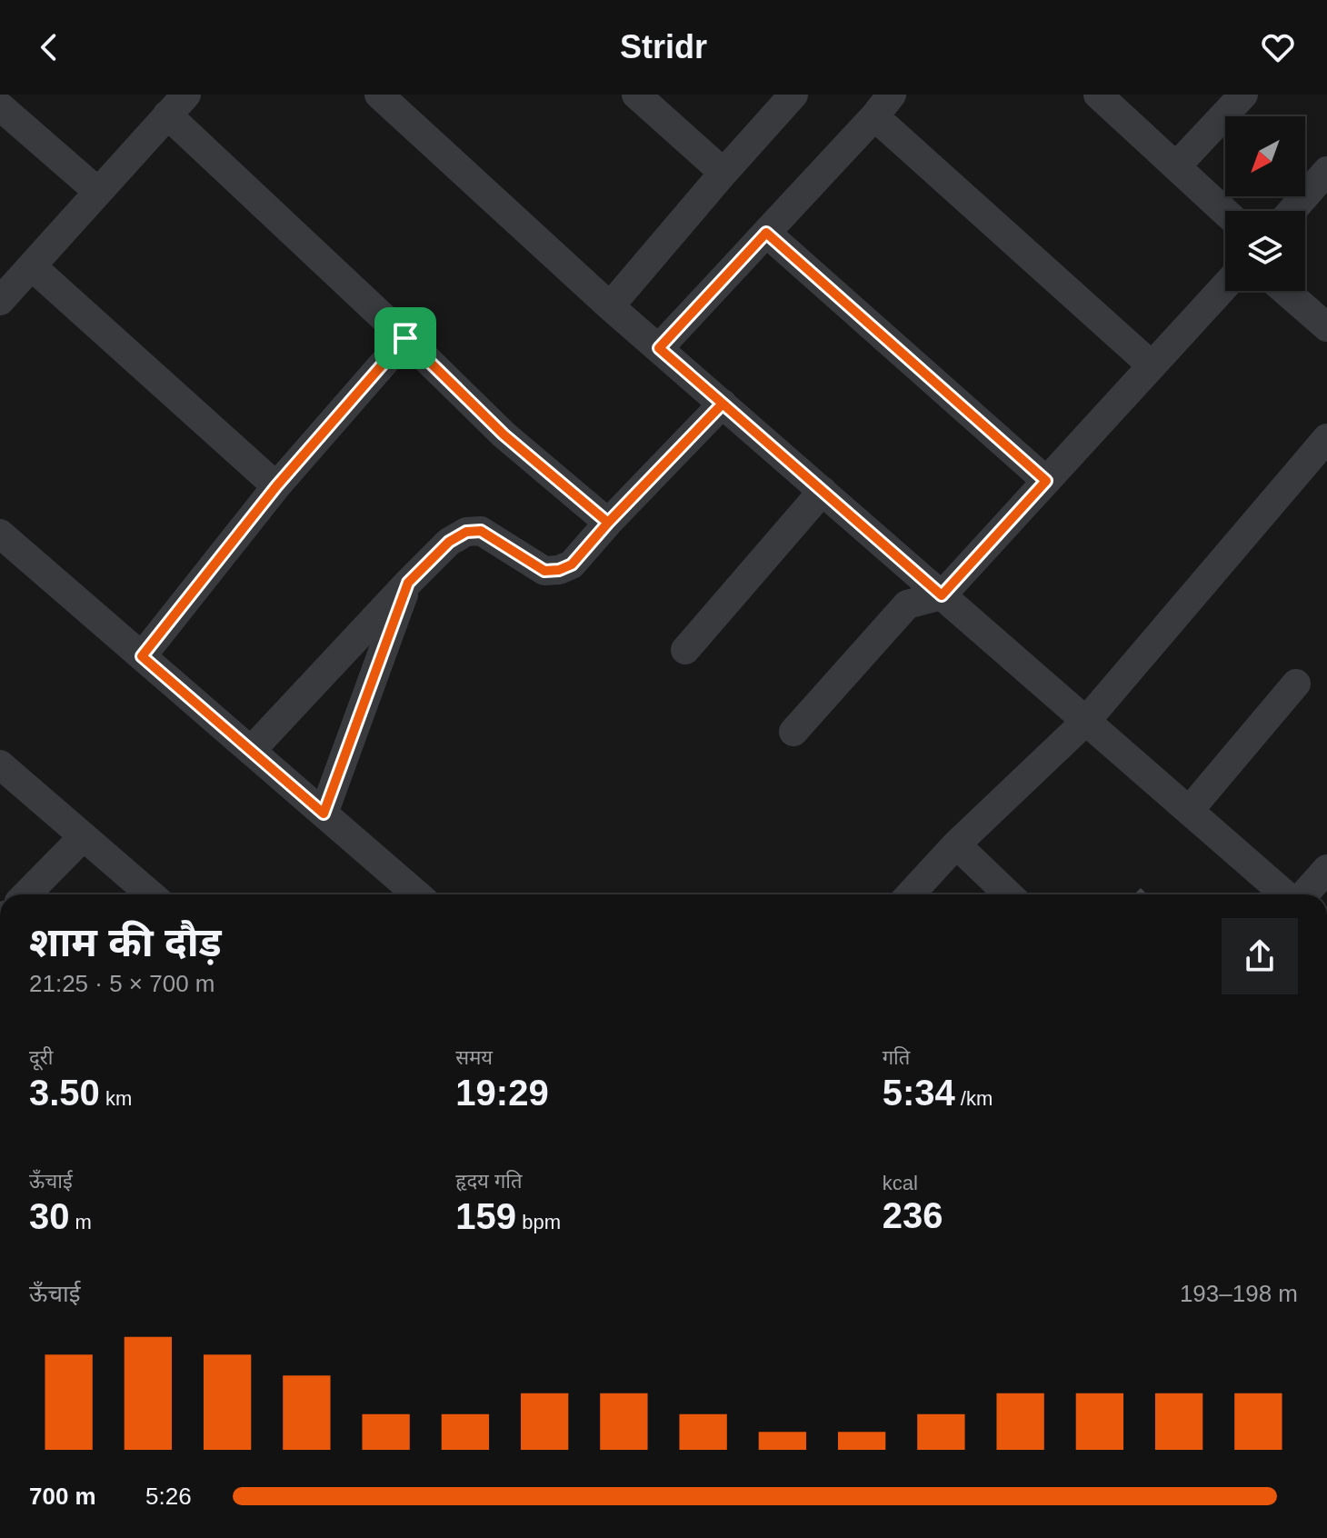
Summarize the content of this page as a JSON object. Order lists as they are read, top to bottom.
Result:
{
  "north": "bottom left",
  "page": {
    "header": "Stridr",
    "heading": ["शाम की दौड़", "21:25 · 5 × 700 m"],
    "stats": [
      ["दूरी", "3.50 km"],
      ["समय", "19:29"],
      ["गति", "5:34 /km"],
      ["ऊँचाई", "30 m"],
      ["हृदय गति", "159 bpm"],
      ["kcal", "236"]
    ],
    "chart": ["ऊँचाई", "193–198 m"],
    "list": [
      {
        "name": "700 m",
        "note": "5:26"
      }
    ]
  }
}
